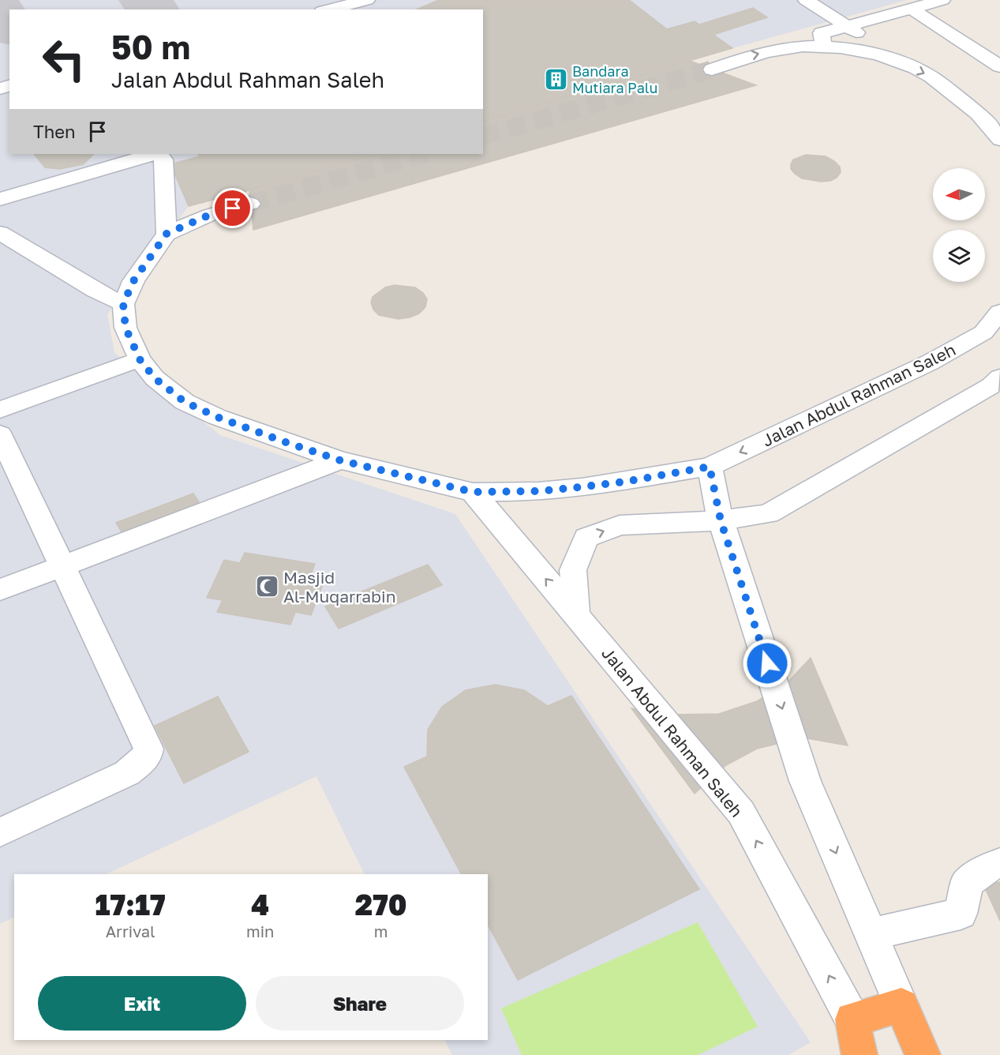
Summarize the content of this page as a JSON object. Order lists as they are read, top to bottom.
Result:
{
  "streets": {
    "highway": ["Jalan Abdul Rahman Saleh"]
  },
  "places": {
    "building": ["Bandara Mutiara Palu"],
    "mosque": ["Masjid Al-Muqarrabin"]
  },
  "north": "left",
  "page": {
    "turn": ["50 m", "Jalan Abdul Rahman Saleh"],
    "then": "Then",
    "eta": [
      "17:17",
      "Arrival",
      "4",
      "min",
      "270",
      "m"
    ],
    "buttons": ["Exit", "Share"]
  }
}
